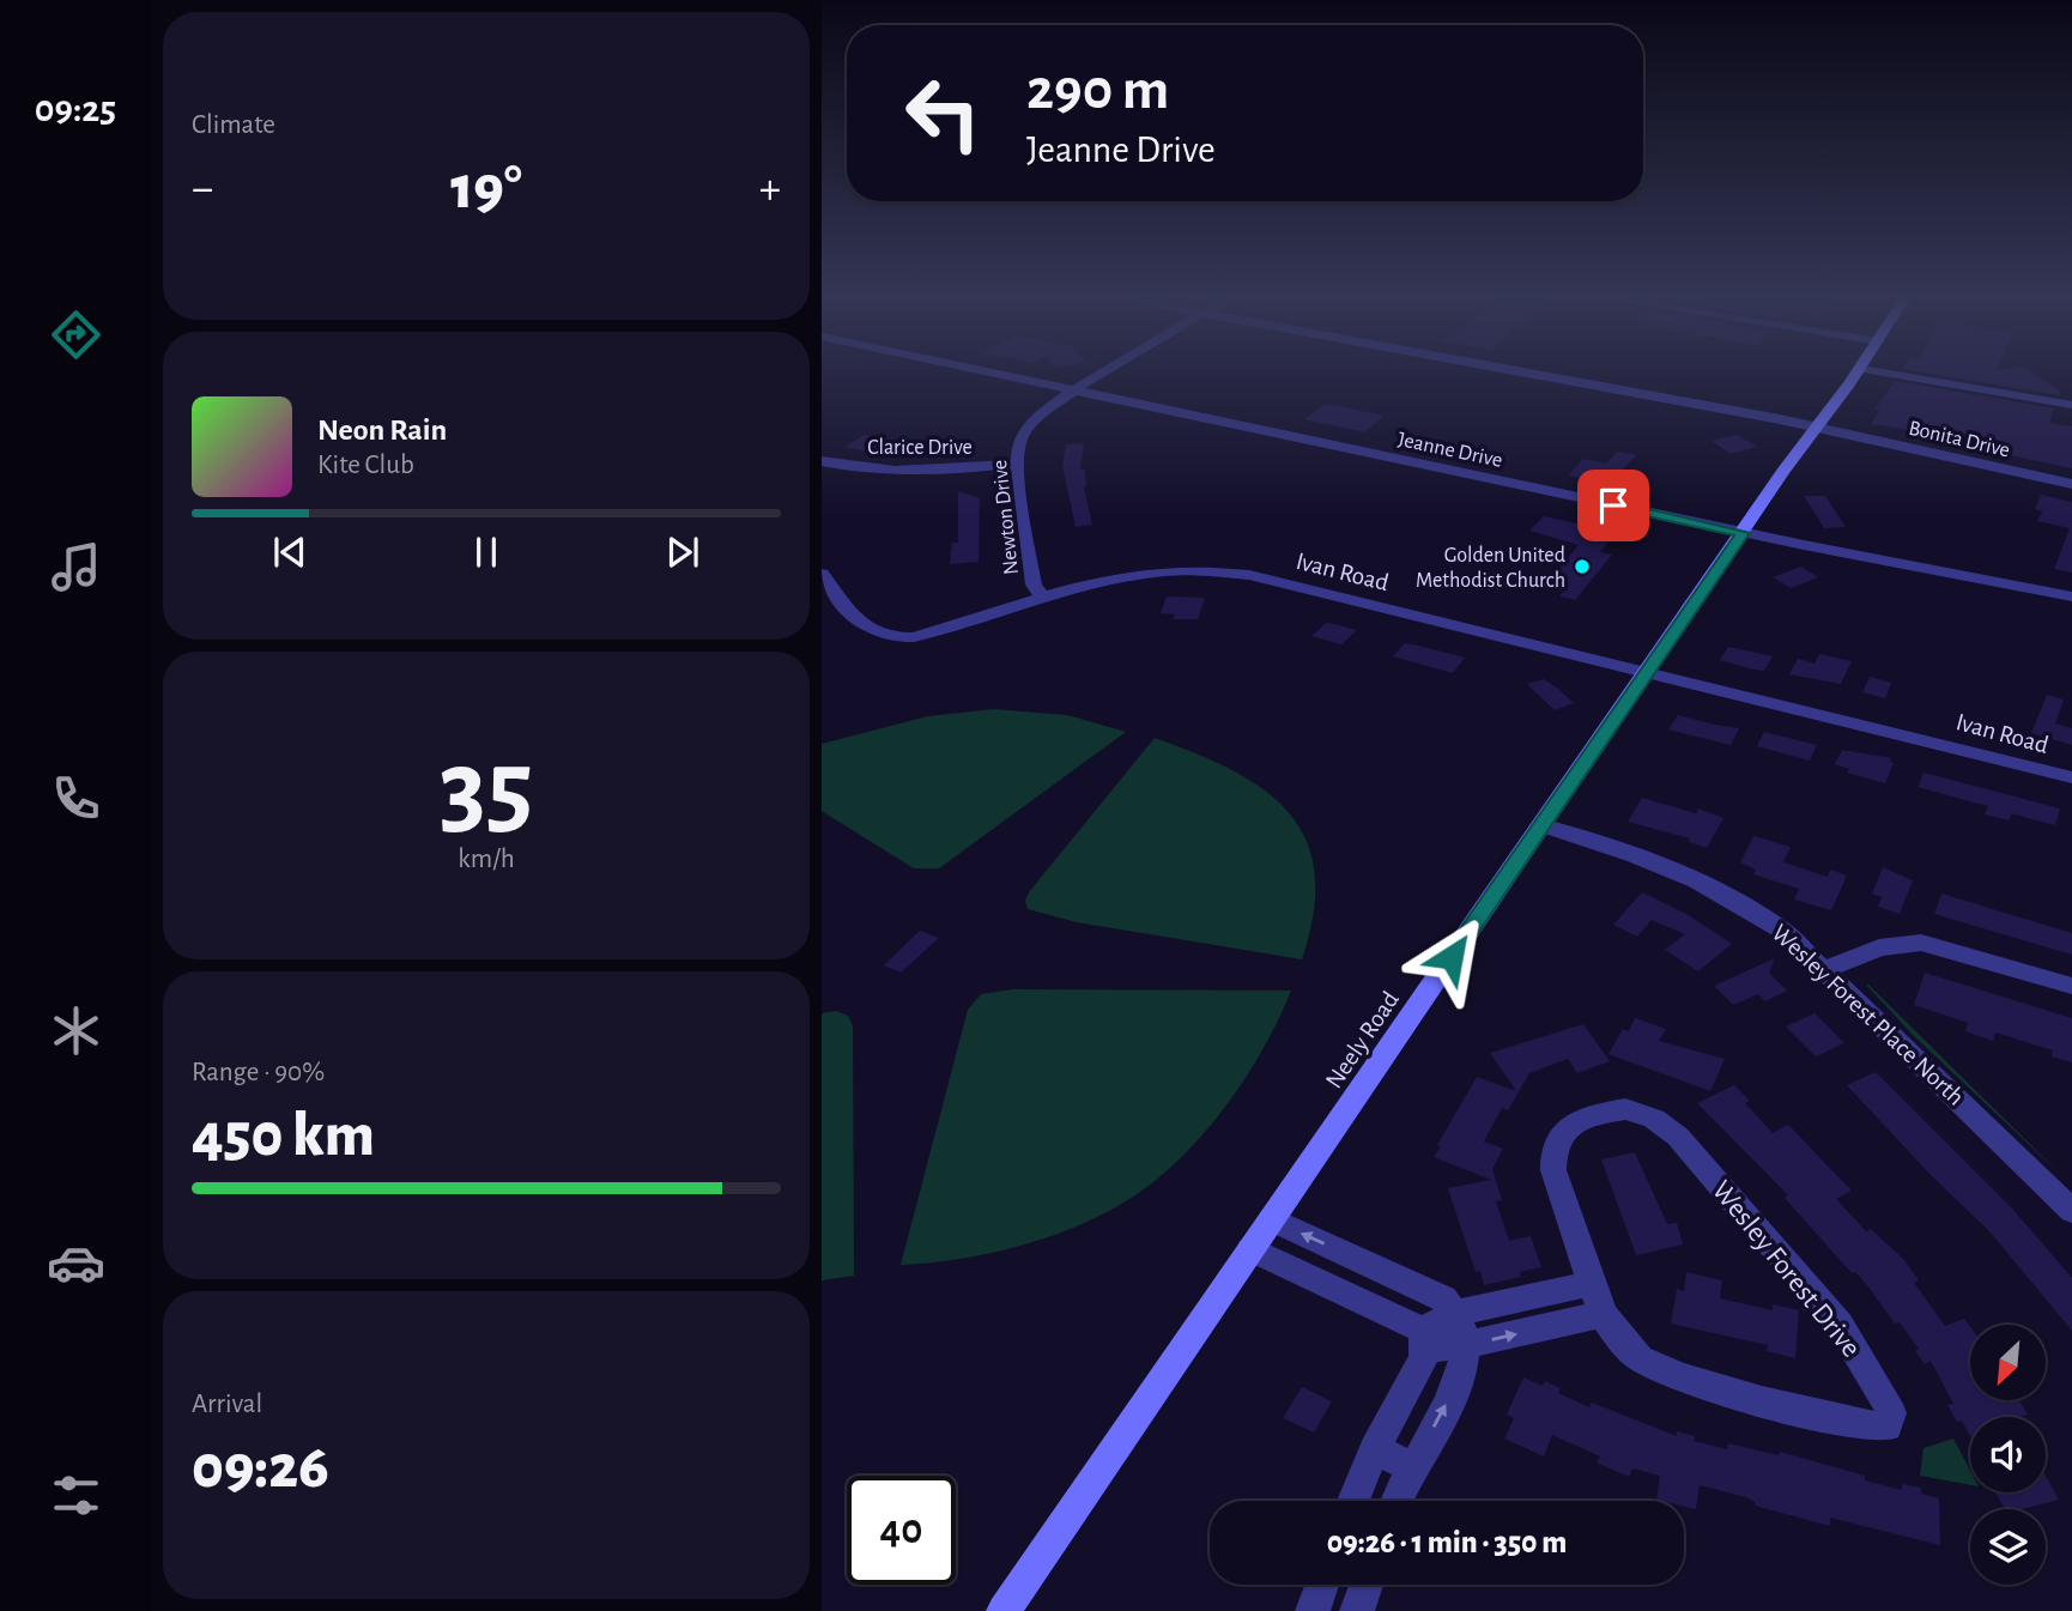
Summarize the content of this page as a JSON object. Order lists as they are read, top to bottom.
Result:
{
  "streets": {
    "street": [
      "Bonita Drive",
      "Clarice Drive",
      "Jeanne Drive",
      "Newton Drive",
      "Ivan Road",
      "Wesley Forest Place North",
      "Neely Road",
      "Wesley Forest Drive"
    ]
  },
  "crossings": [
    ["Bonita Drive", "Neely Road"],
    ["Clarice Drive", "Newton Drive"],
    ["Jeanne Drive", "Newton Drive"],
    ["Jeanne Drive", "Neely Road"],
    ["Newton Drive", "Ivan Road"],
    ["Ivan Road", "Neely Road"],
    ["Wesley Forest Place North", "Neely Road"]
  ],
  "places": ["Golden United Methodist Church"],
  "north": "bottom left",
  "page": {
    "tabs": "09:25",
    "tile": [
      "Climate",
      ["35", "km/h"],
      ["Range · 90%", "450 km"],
      ["Arrival", "09:26"]
    ],
    "turn": ["290 m", "Jeanne Drive"],
    "heat": ["−", "19°", "+"],
    "song": ["Neon Rain", "Kite Club"],
    "limit": "40",
    "trip": "09:26 · 1 min · 350 m"
  }
}
